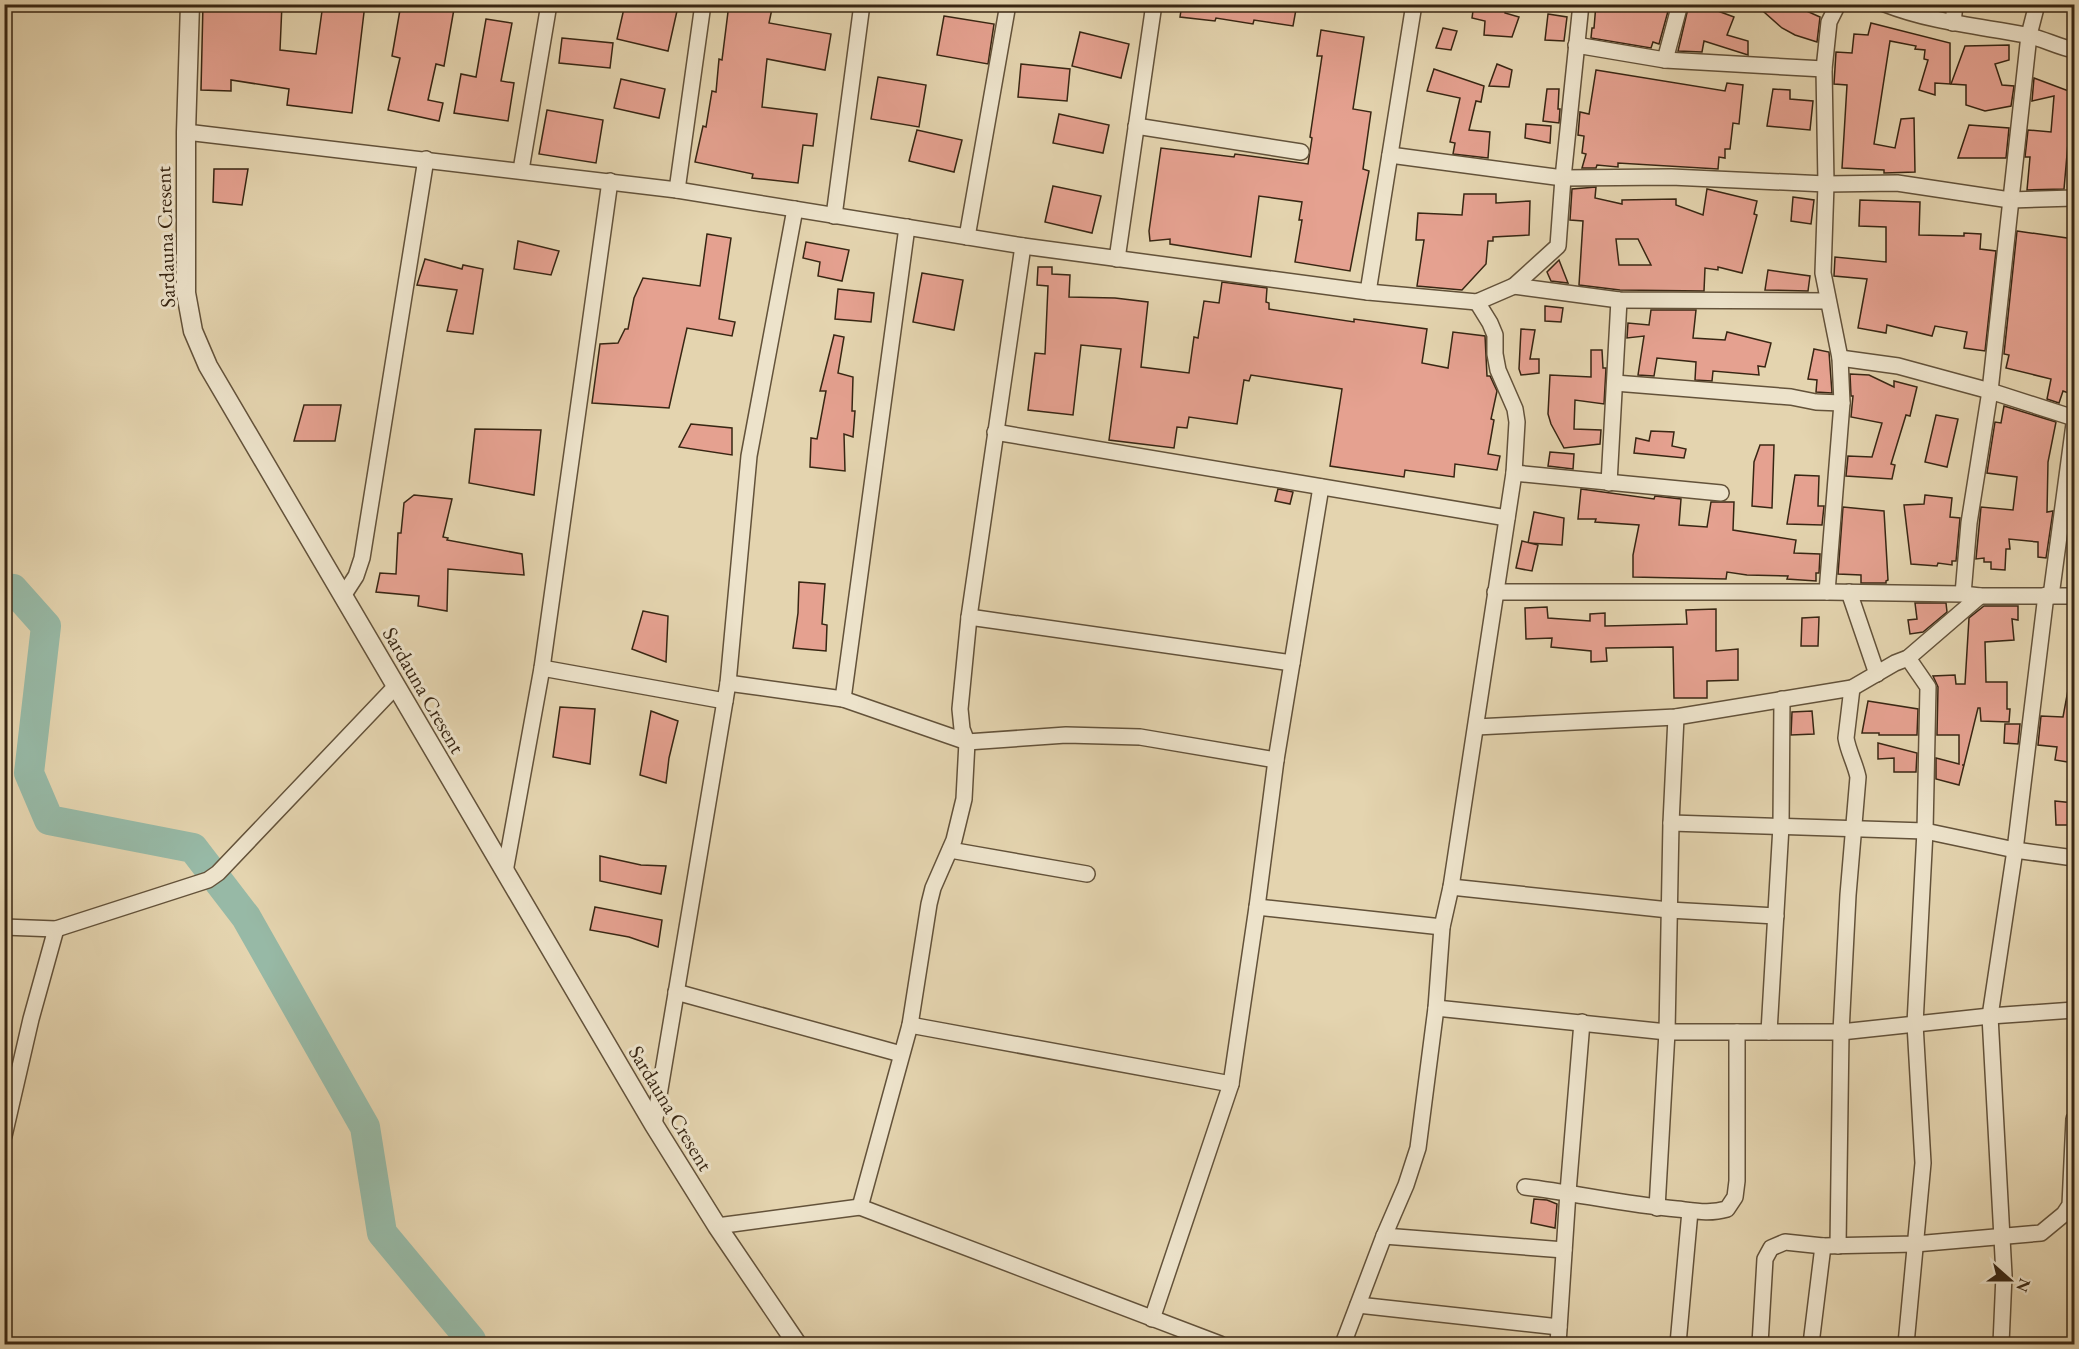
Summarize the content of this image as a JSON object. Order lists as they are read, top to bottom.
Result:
{
  "streets": {
    "street": ["Sardauna Cresent"]
  },
  "north": "right"
}
